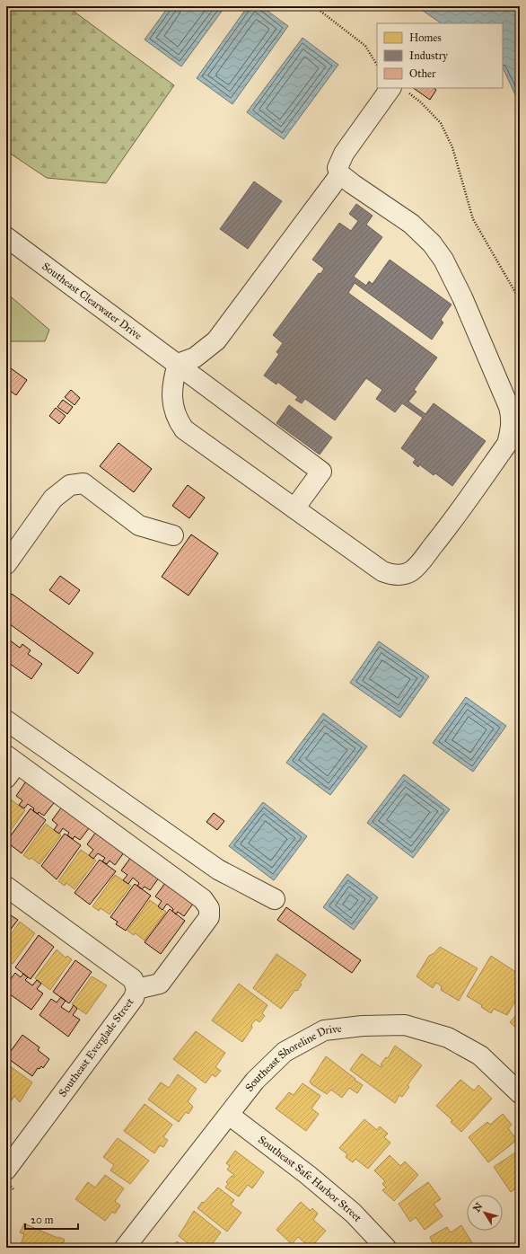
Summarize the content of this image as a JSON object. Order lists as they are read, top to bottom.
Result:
{
  "streets": {
    "street": [
      "Southeast Clearwater Drive",
      "Southeast Everglade Street",
      "Southeast Shoreline Drive",
      "Southeast Safe Harbor Street"
    ]
  },
  "crossings": [
    ["Southeast Shoreline Drive", "Southeast Safe Harbor Street"]
  ],
  "legend": ["Homes", "Industry", "Other"],
  "scale_bar": "20 m",
  "north": "top left"
}
